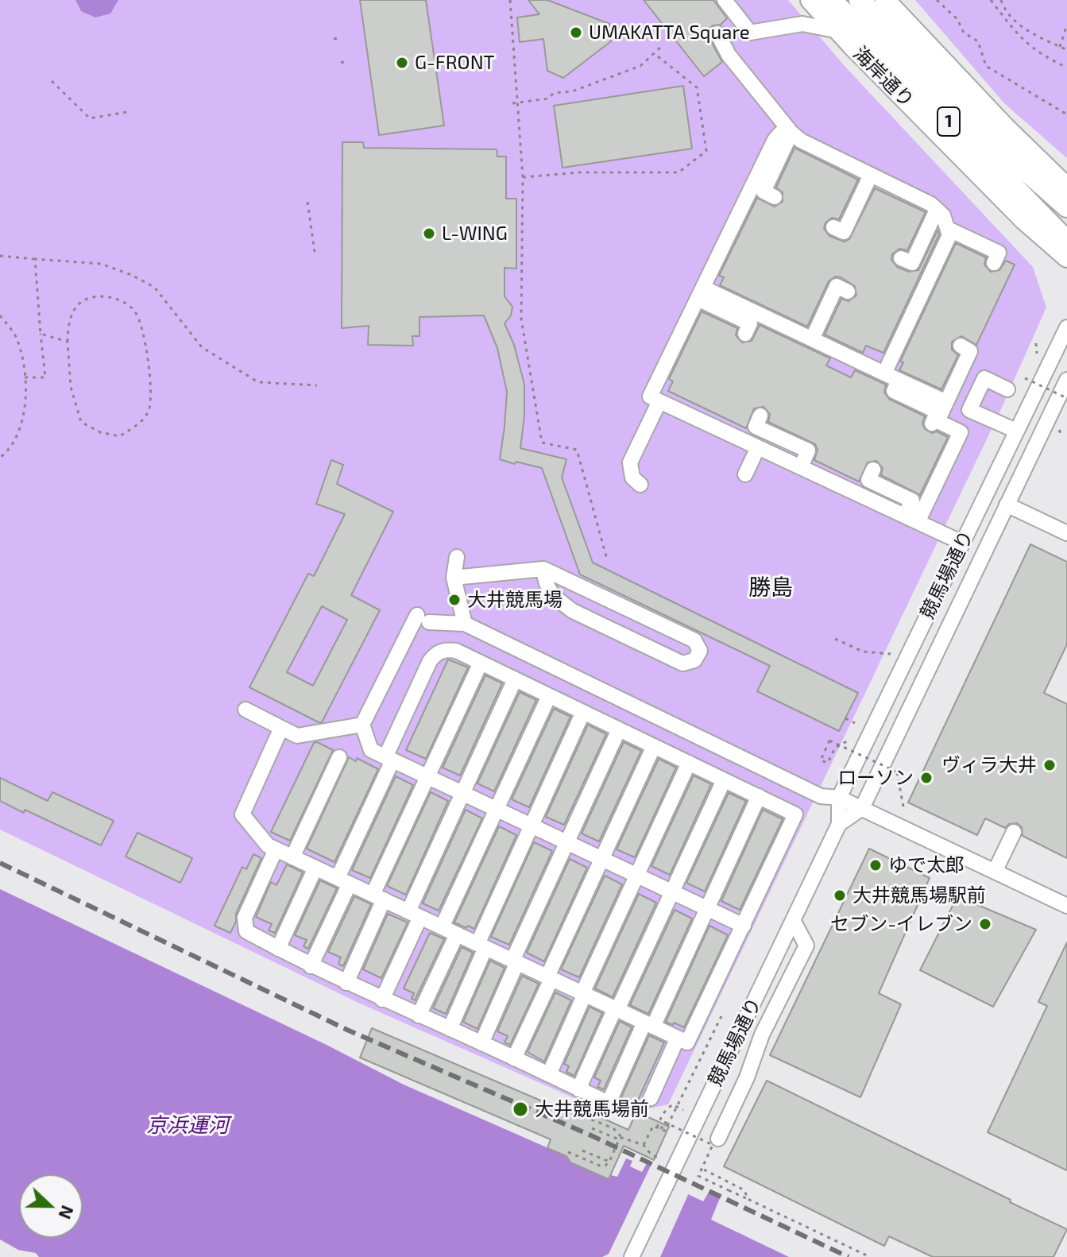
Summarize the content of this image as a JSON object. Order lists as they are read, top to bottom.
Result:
{
  "streets": {
    "highway": ["1"],
    "main road": ["海岸通り"],
    "street": ["競馬場通り"]
  },
  "districts": ["勝島"],
  "water": ["京浜運河"],
  "places": [
    "UMAKATTA Square",
    "G-FRONT",
    "L-WING",
    "大井競馬場",
    "ヴィラ大井",
    "ローソン",
    "ゆで太郎",
    "大井競馬場駅前",
    "セブン-イレブン",
    "大井競馬場前"
  ],
  "north": "right"
}
